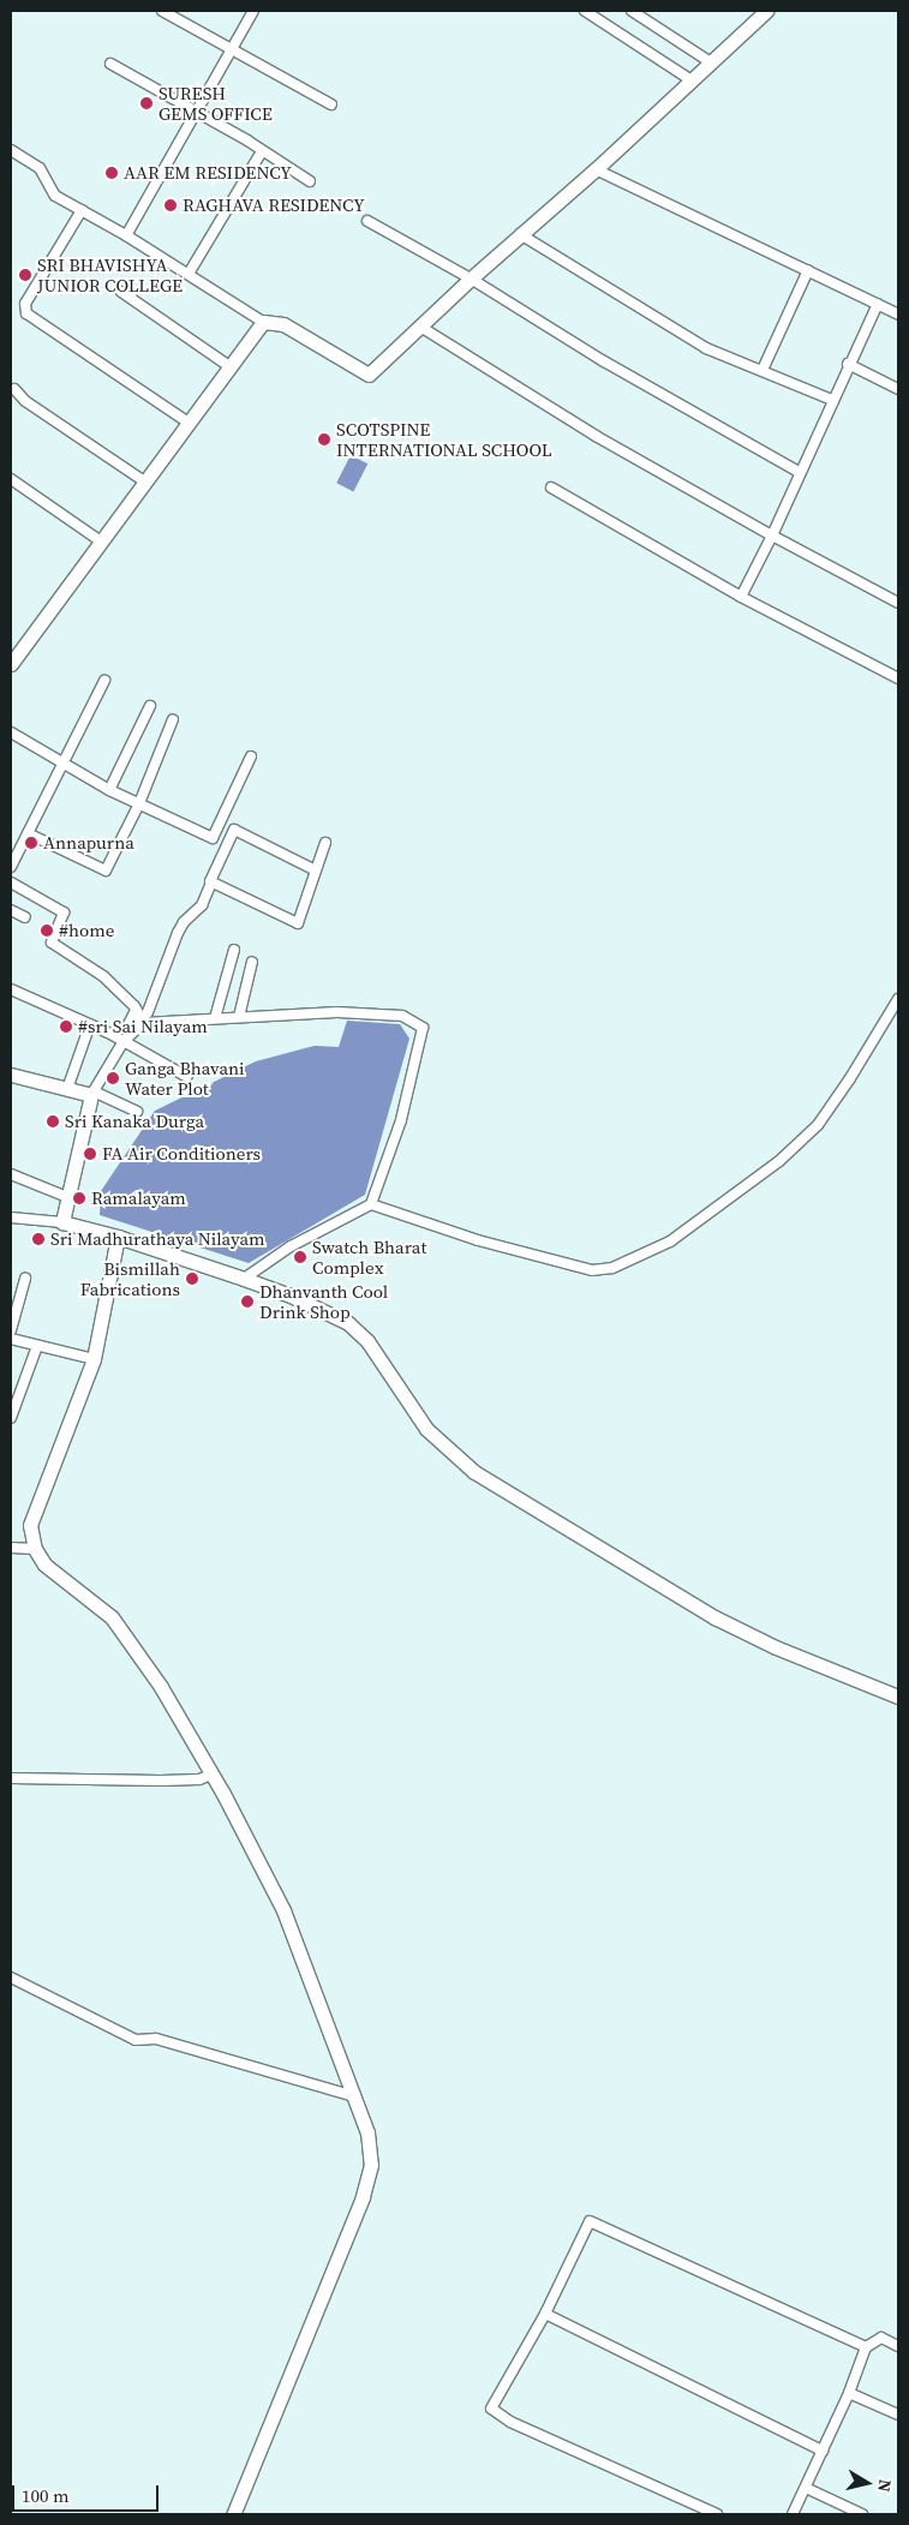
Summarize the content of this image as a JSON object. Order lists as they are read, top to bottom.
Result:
{
  "places": [
    "SURESH GEMS OFFICE",
    "AAR EM RESIDENCY",
    "RAGHAVA RESIDENCY",
    "SRI BHAVISHYA JUNIOR COLLEGE",
    "SCOTSPINE INTERNATIONAL SCHOOL",
    "Annapurna",
    "#home",
    "#sri Sai Nilayam",
    "Ganga Bhavani Water Plot",
    "Sri Kanaka Durga",
    "FA Air Conditioners",
    "Ramalayam",
    "Sri Madhurathaya Nilayam",
    "Swatch Bharat Complex",
    "Bismillah Fabrications",
    "Dhanvanth Cool Drink Shop"
  ],
  "scale_bar": "100 m",
  "north": "right"
}
